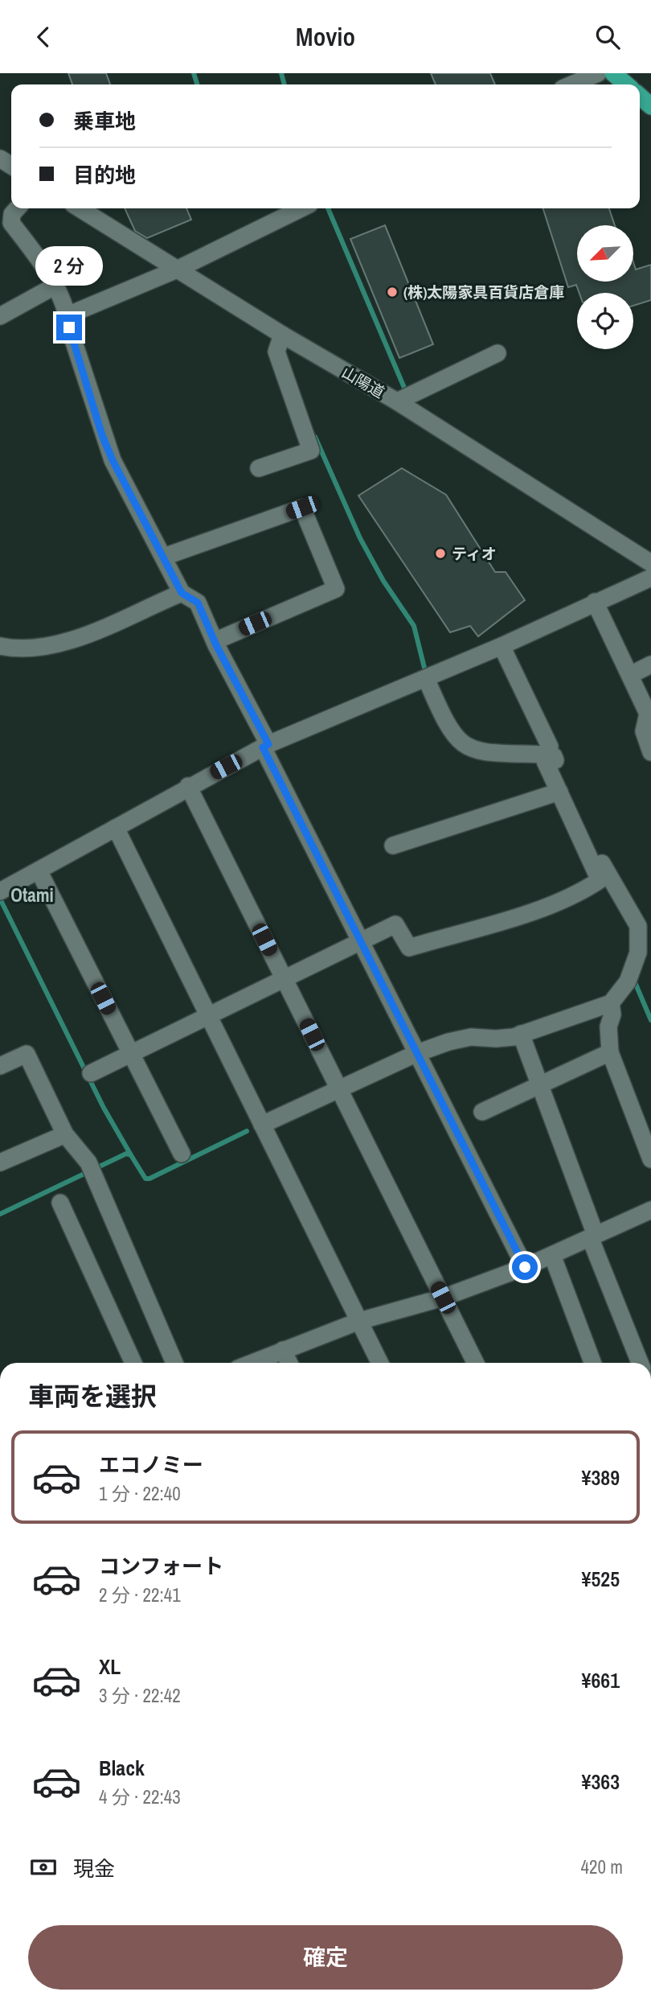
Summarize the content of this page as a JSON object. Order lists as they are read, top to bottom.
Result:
{
  "streets": {
    "street": ["山陽道"]
  },
  "districts": ["Otami"],
  "places": ["(株)太陽家具百貨店倉庫", "ティオ"],
  "north": "bottom left",
  "page": {
    "header": "Movio",
    "banner": ["乗車地", "目的地"],
    "bubble": "2 分",
    "heading": "車両を選択",
    "list": [
      {
        "name": "エコノミー",
        "note": "1 分 · 22:40",
        "value": "¥389"
      },
      {
        "name": "コンフォート",
        "note": "2 分 · 22:41",
        "value": "¥525"
      },
      {
        "name": "XL",
        "note": "3 分 · 22:42",
        "value": "¥661"
      },
      {
        "name": "Black",
        "note": "4 分 · 22:43",
        "value": "¥363"
      }
    ],
    "pay": ["現金", "420 m"],
    "buttons": "確定"
  }
}
